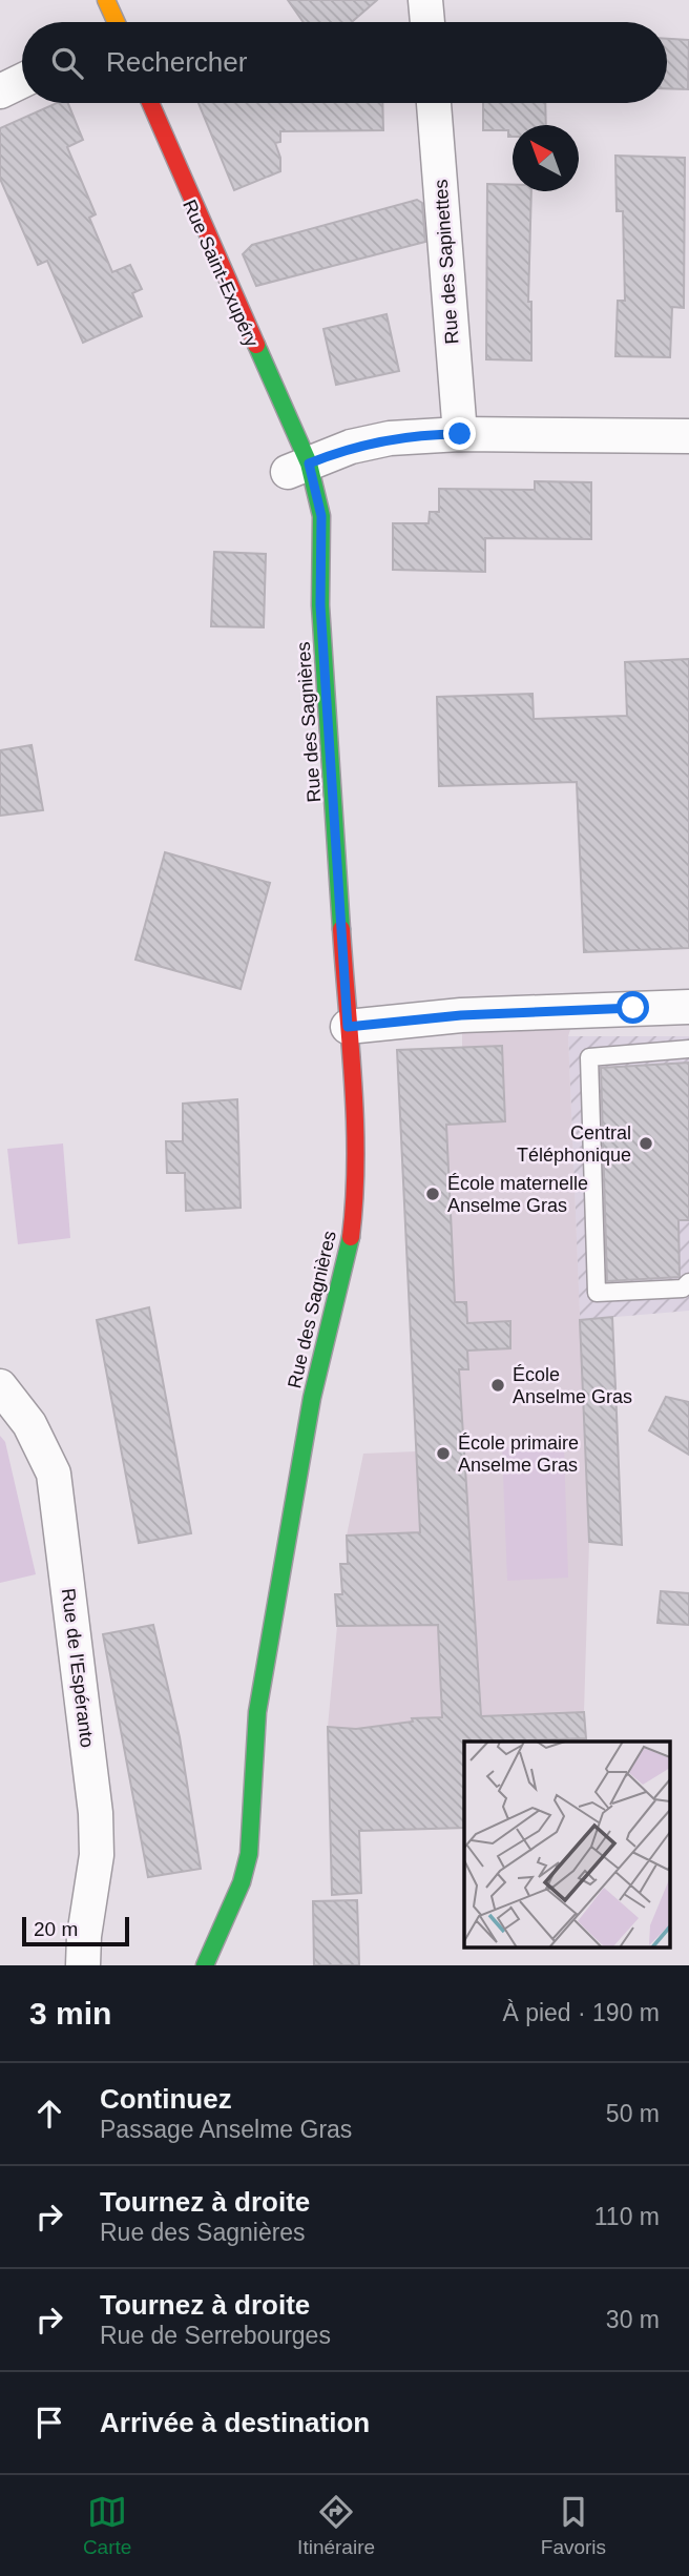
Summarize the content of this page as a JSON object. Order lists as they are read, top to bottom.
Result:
{
  "streets": {
    "main road": ["Rue Saint-Exupéry", "Rue des Sagnières"],
    "street": ["Rue des Sapinettes", "Rue de l'Espéranto"]
  },
  "crossings": [
    ["Rue Saint-Exupéry", "Rue des Sagnières"]
  ],
  "places": [
    "Central Téléphonique",
    "École maternelle Anselme Gras",
    "École Anselme Gras",
    "École primaire Anselme Gras"
  ],
  "scale_bar": "20 m",
  "north": "top left",
  "page": {
    "search": "Rechercher",
    "scale": "20 m",
    "heading": ["3 min", "À pied · 190 m"],
    "list": [
      ["Continuez", "Passage Anselme Gras", "50 m"],
      ["Tournez à droite", "Rue des Sagnières", "110 m"],
      ["Tournez à droite", "Rue de Serrebourges", "30 m"],
      "Arrivée à destination"
    ],
    "nav": ["Carte", "Itinéraire", "Favoris"]
  }
}
